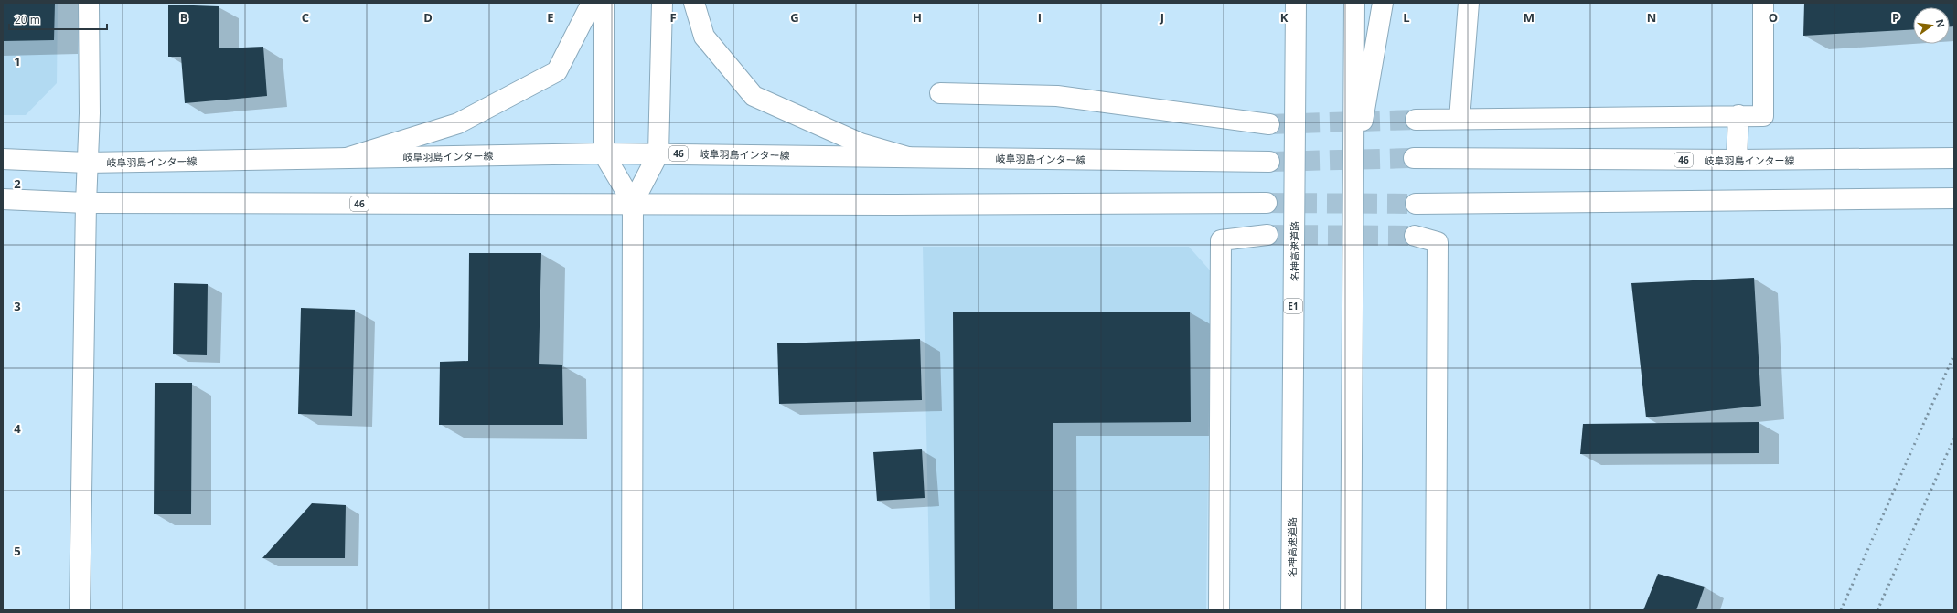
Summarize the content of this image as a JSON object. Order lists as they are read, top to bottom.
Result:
{
  "streets": {
    "main road": [
      "46",
      "岐阜羽島インター線",
      "名神高速道路",
      "E1"
    ]
  },
  "scale_bar": "20 m",
  "north": "right",
  "grid": {
    "columns": [
      "B",
      "C",
      "D",
      "E",
      "F",
      "G",
      "H",
      "I",
      "J",
      "K",
      "L",
      "M",
      "N",
      "O",
      "P"
    ],
    "rows": [
      "1",
      "2",
      "3",
      "4",
      "5"
    ]
  }
}
